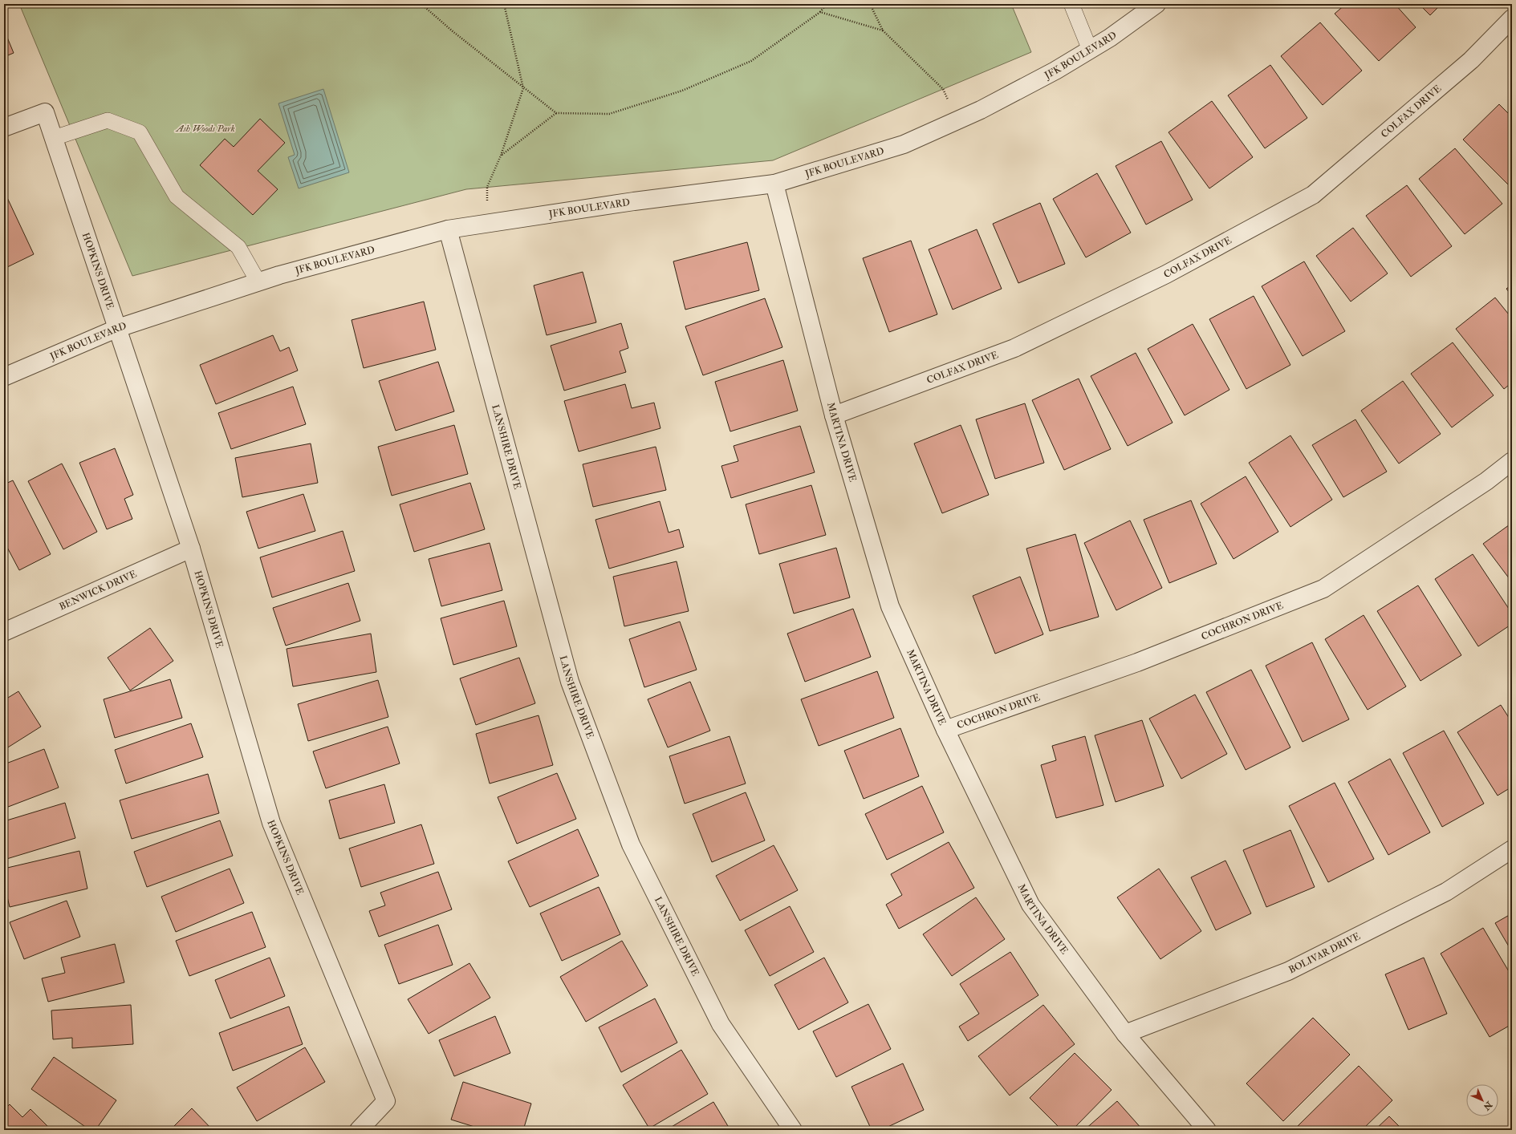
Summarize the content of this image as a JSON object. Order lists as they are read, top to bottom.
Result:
{
  "streets": {
    "street": [
      "JFK BOULEVARD",
      "COLFAX DRIVE",
      "HOPKINS DRIVE",
      "MARTINA DRIVE",
      "LANSHIRE DRIVE",
      "BENWICK DRIVE",
      "COCHRON DRIVE",
      "BOLIVAR DRIVE"
    ]
  },
  "crossings": [
    ["JFK BOULEVARD", "HOPKINS DRIVE"],
    ["JFK BOULEVARD", "MARTINA DRIVE"],
    ["JFK BOULEVARD", "LANSHIRE DRIVE"],
    ["COLFAX DRIVE", "MARTINA DRIVE"],
    ["HOPKINS DRIVE", "BENWICK DRIVE"],
    ["MARTINA DRIVE", "COCHRON DRIVE"],
    ["MARTINA DRIVE", "BOLIVAR DRIVE"]
  ],
  "parks": ["Ash Woods Park"],
  "north": "bottom right"
}
